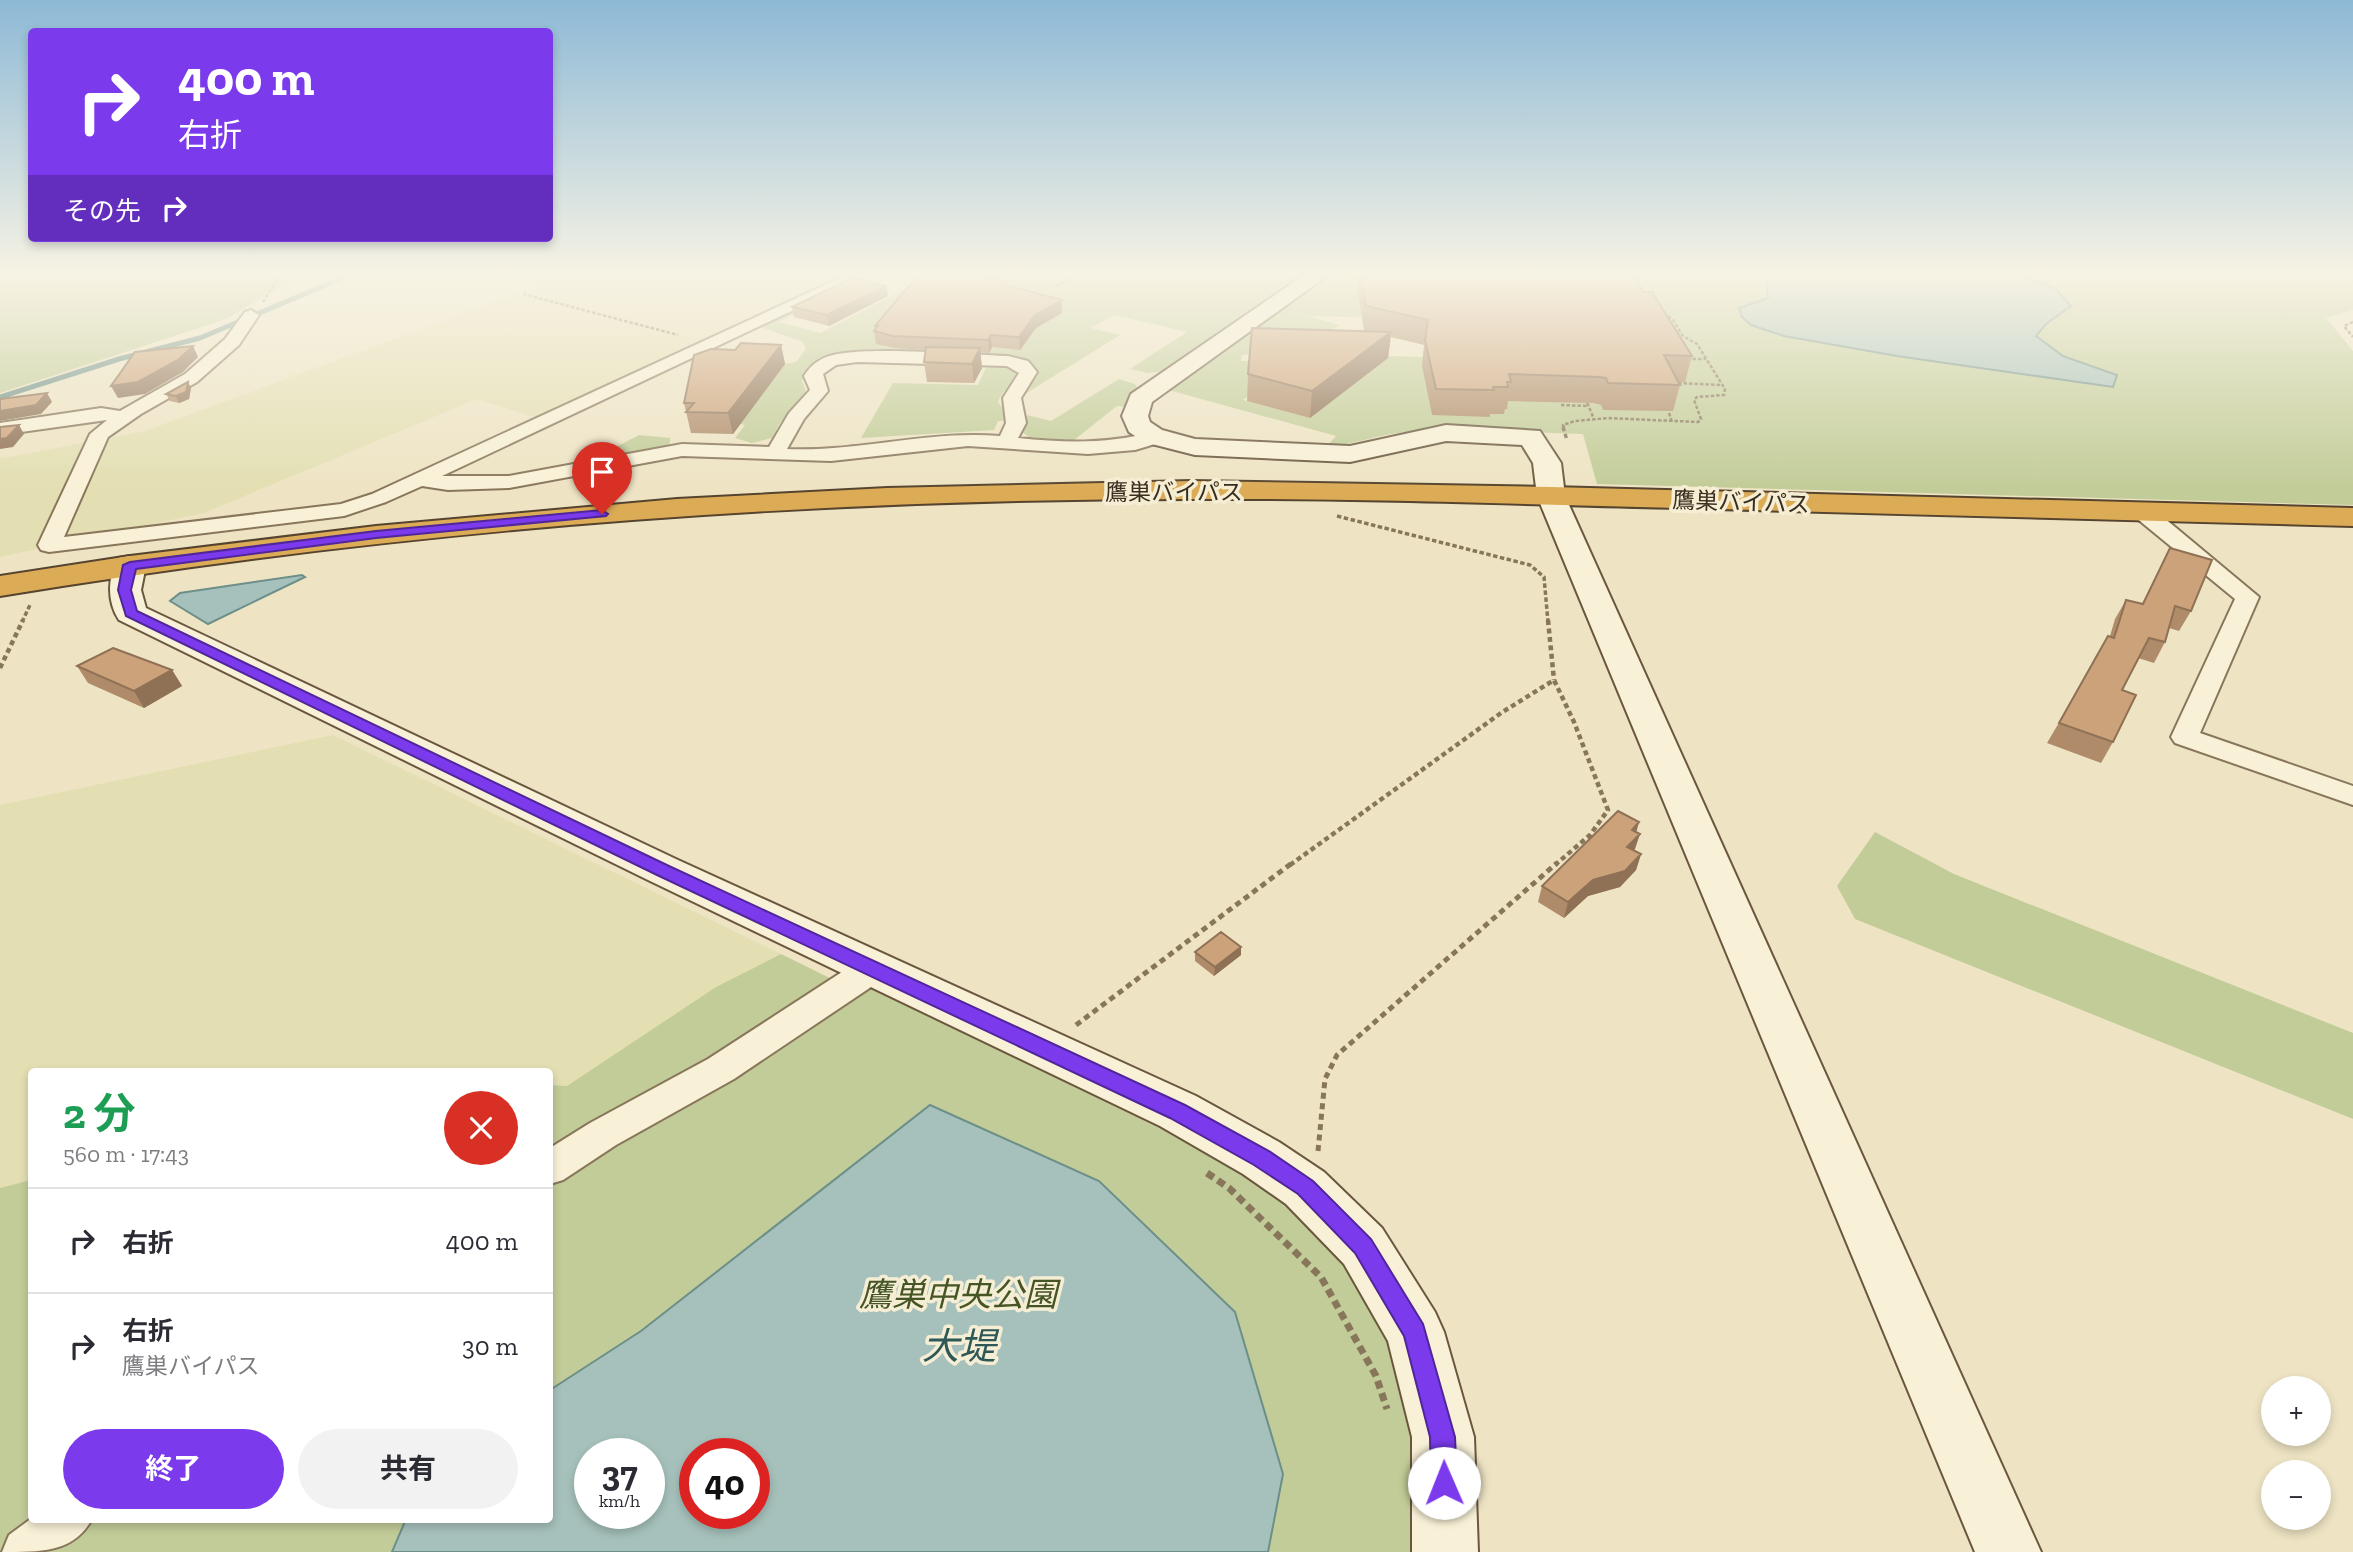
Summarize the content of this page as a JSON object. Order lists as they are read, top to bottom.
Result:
{
  "streets": {
    "highway": ["鷹巣バイパス"]
  },
  "water": ["大堤"],
  "parks": ["鷹巣中央公園"],
  "page": {
    "turn": ["400 m", "右折"],
    "then": "その先",
    "heading": ["2 分", "560 m · 17:43"],
    "list": [
      {
        "name": "右折",
        "value": "400 m"
      },
      {
        "name": "右折",
        "note": "鷹巣バイパス",
        "value": "30 m"
      }
    ],
    "map_buttons": ["+", "−"],
    "buttons": ["終了", "共有"],
    "speed": "37 km/h",
    "limit": "40"
  }
}
